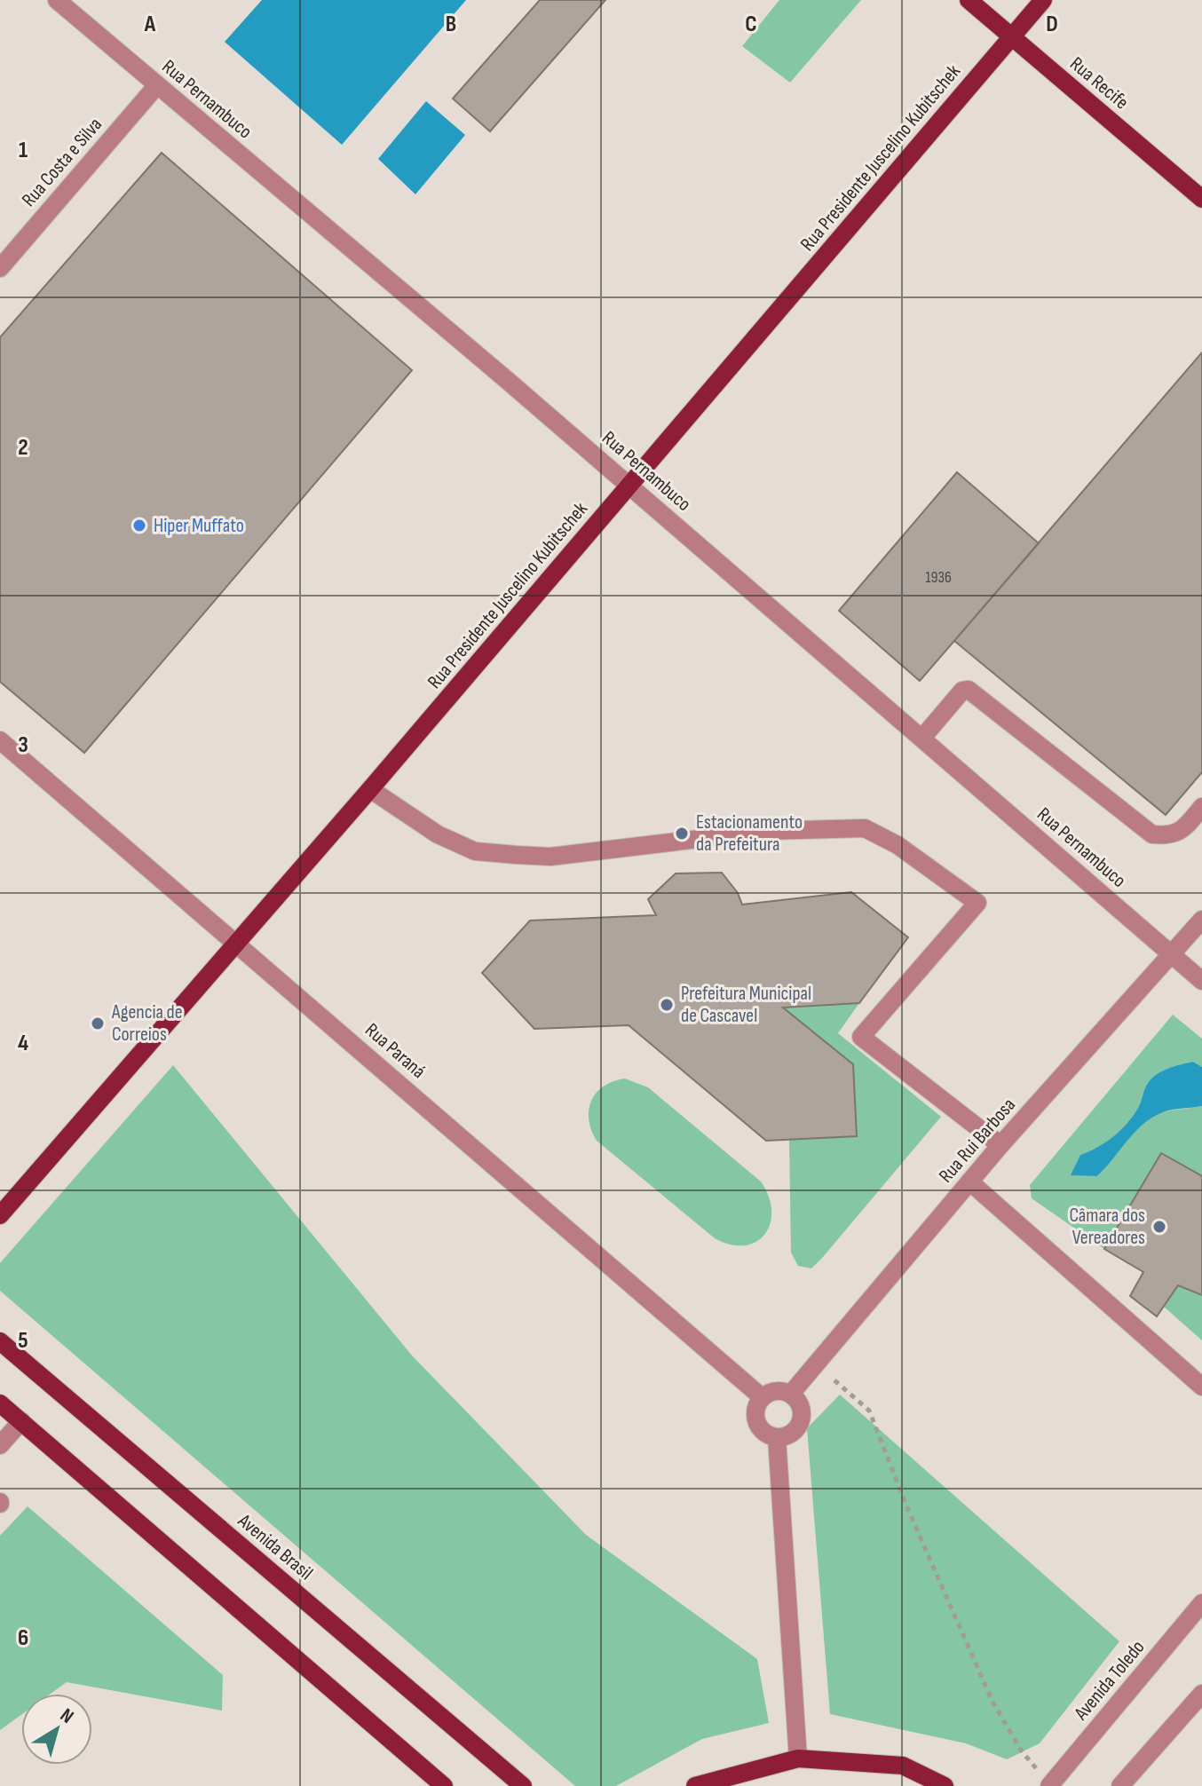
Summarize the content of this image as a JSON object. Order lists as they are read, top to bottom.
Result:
{
  "streets": {
    "main road": ["Rua Recife", "Rua Presidente Juscelino Kubitschek", "Avenida Brasil"],
    "street": [
      "Rua Pernambuco",
      "Rua Costa e Silva",
      "Rua Paraná",
      "Rua Rui Barbosa",
      "Avenida Toledo"
    ]
  },
  "crossings": [
    ["Rua Recife", "Rua Presidente Juscelino Kubitschek"],
    ["Rua Pernambuco", "Rua Presidente Juscelino Kubitschek"],
    ["Rua Pernambuco", "Rua Costa e Silva"],
    ["Rua Pernambuco", "Rua Rui Barbosa"],
    ["Rua Presidente Juscelino Kubitschek", "Rua Paraná"],
    ["Rua Paraná", "Rua Rui Barbosa"]
  ],
  "places": [
    "Hiper Muffato",
    "Estacionamento da Prefeitura",
    "Prefeitura Municipal de Cascavel",
    "Agencia de Correios",
    "Câmara dos Vereadores"
  ],
  "house_numbers": ["1936"],
  "north": "top right",
  "grid": {
    "columns": [
      "A",
      "B",
      "C",
      "D"
    ],
    "rows": [
      "1",
      "2",
      "3",
      "4",
      "5",
      "6"
    ]
  }
}
